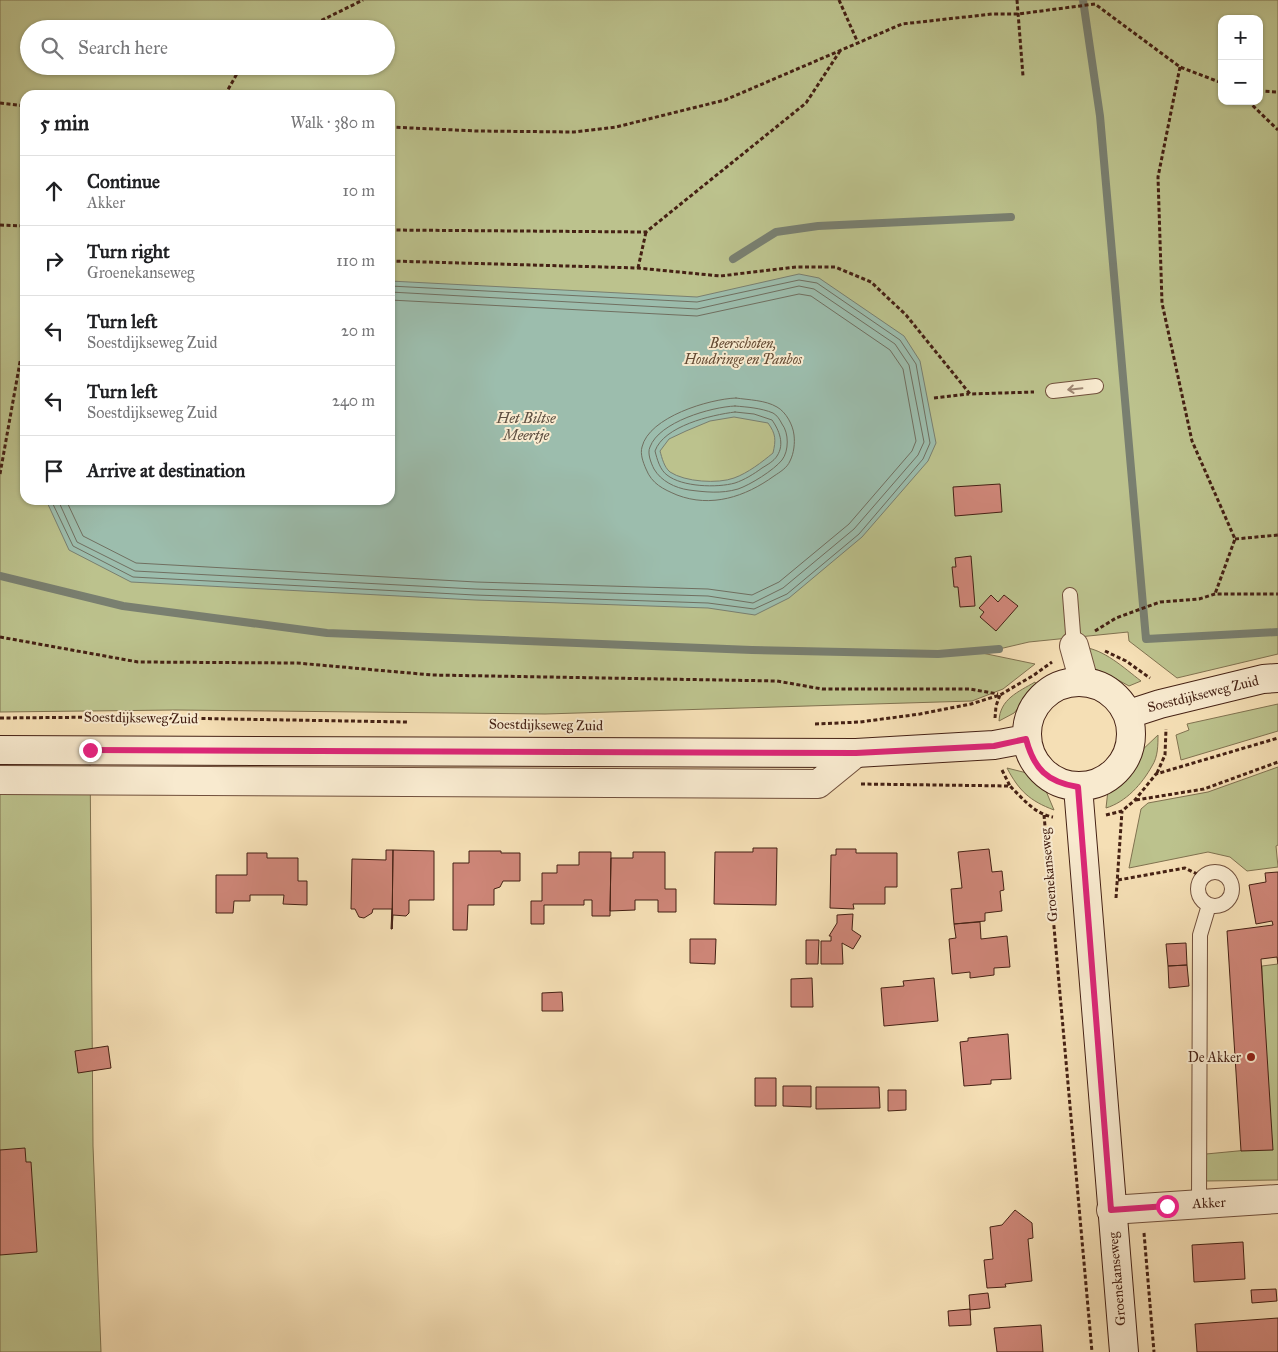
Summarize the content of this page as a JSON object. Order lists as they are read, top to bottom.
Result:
{
  "streets": {
    "main road": ["Soestdijkseweg Zuid", "Groenekanseweg", "Akker"]
  },
  "crossings": [
    ["Soestdijkseweg Zuid", "Groenekanseweg"],
    ["Groenekanseweg", "Akker"]
  ],
  "water": ["Het Biltse Meertje"],
  "parks": ["Beerschoten, Houdringe en Panbos"],
  "places": ["De Akker"],
  "page": {
    "map_buttons": ["+", "−"],
    "search": "Search here",
    "heading": ["5 min", "Walk · 380 m"],
    "list": [
      ["Continue", "Akker", "10 m"],
      ["Turn right", "Groenekanseweg", "110 m"],
      ["Turn left", "Soestdijkseweg Zuid", "20 m"],
      ["Turn left", "Soestdijkseweg Zuid", "240 m"],
      "Arrive at destination"
    ]
  }
}
